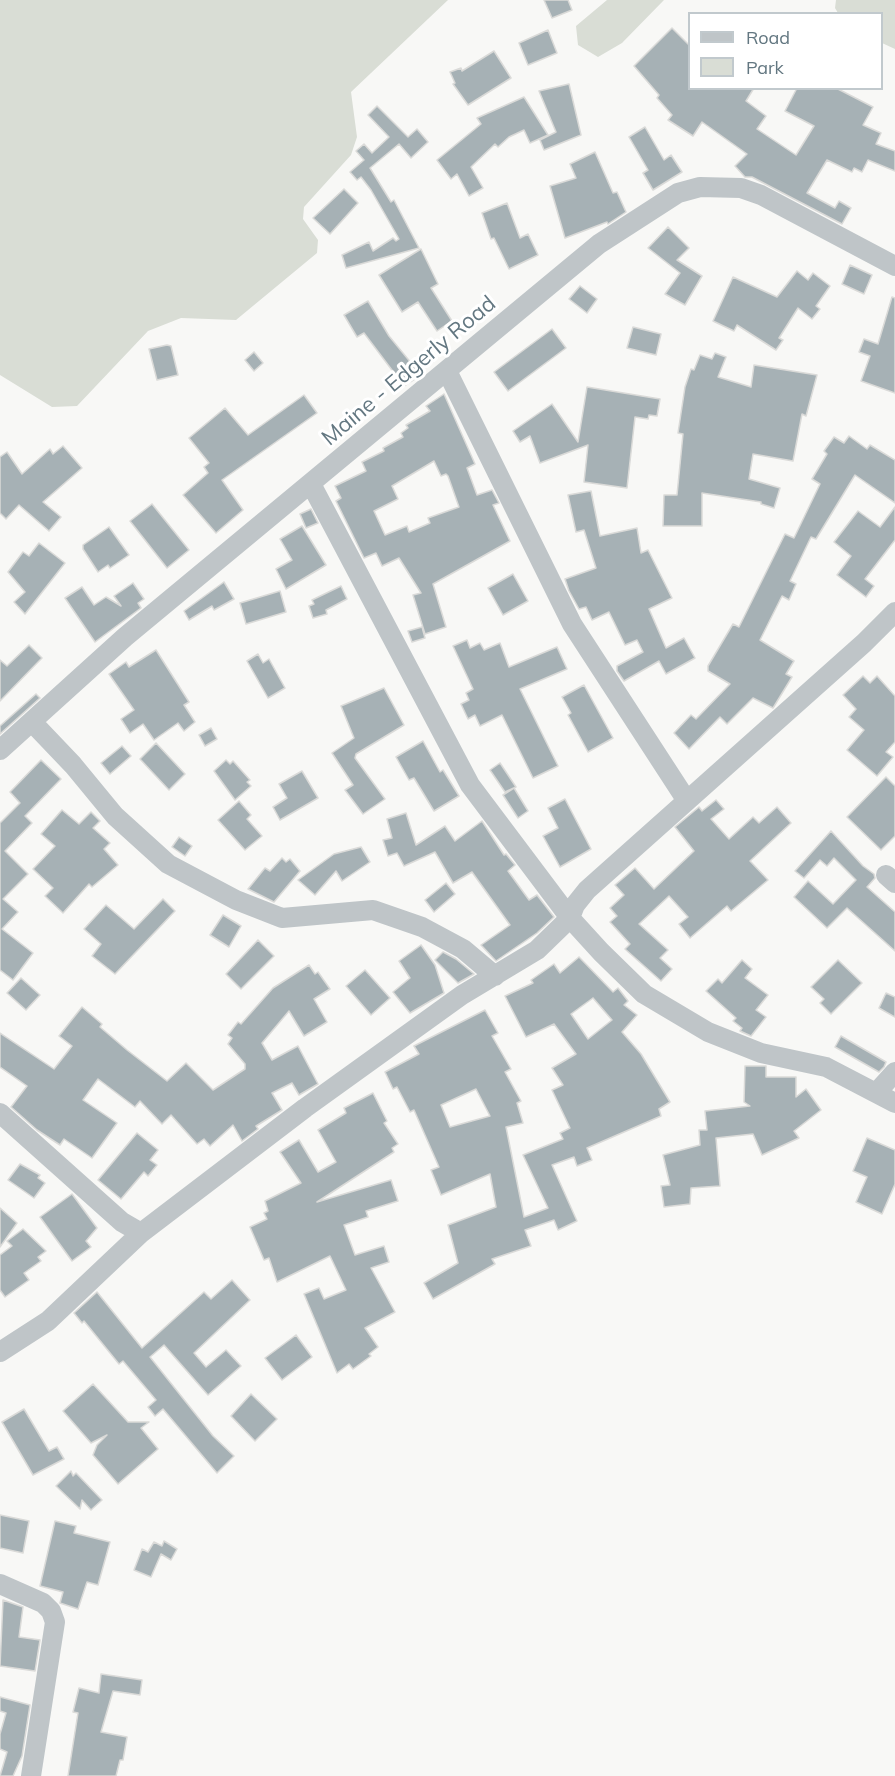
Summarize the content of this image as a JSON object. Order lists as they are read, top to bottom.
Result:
{
  "streets": {
    "street": ["Maine - Edgerly Road"]
  },
  "legend": ["Road", "Park"]
}
